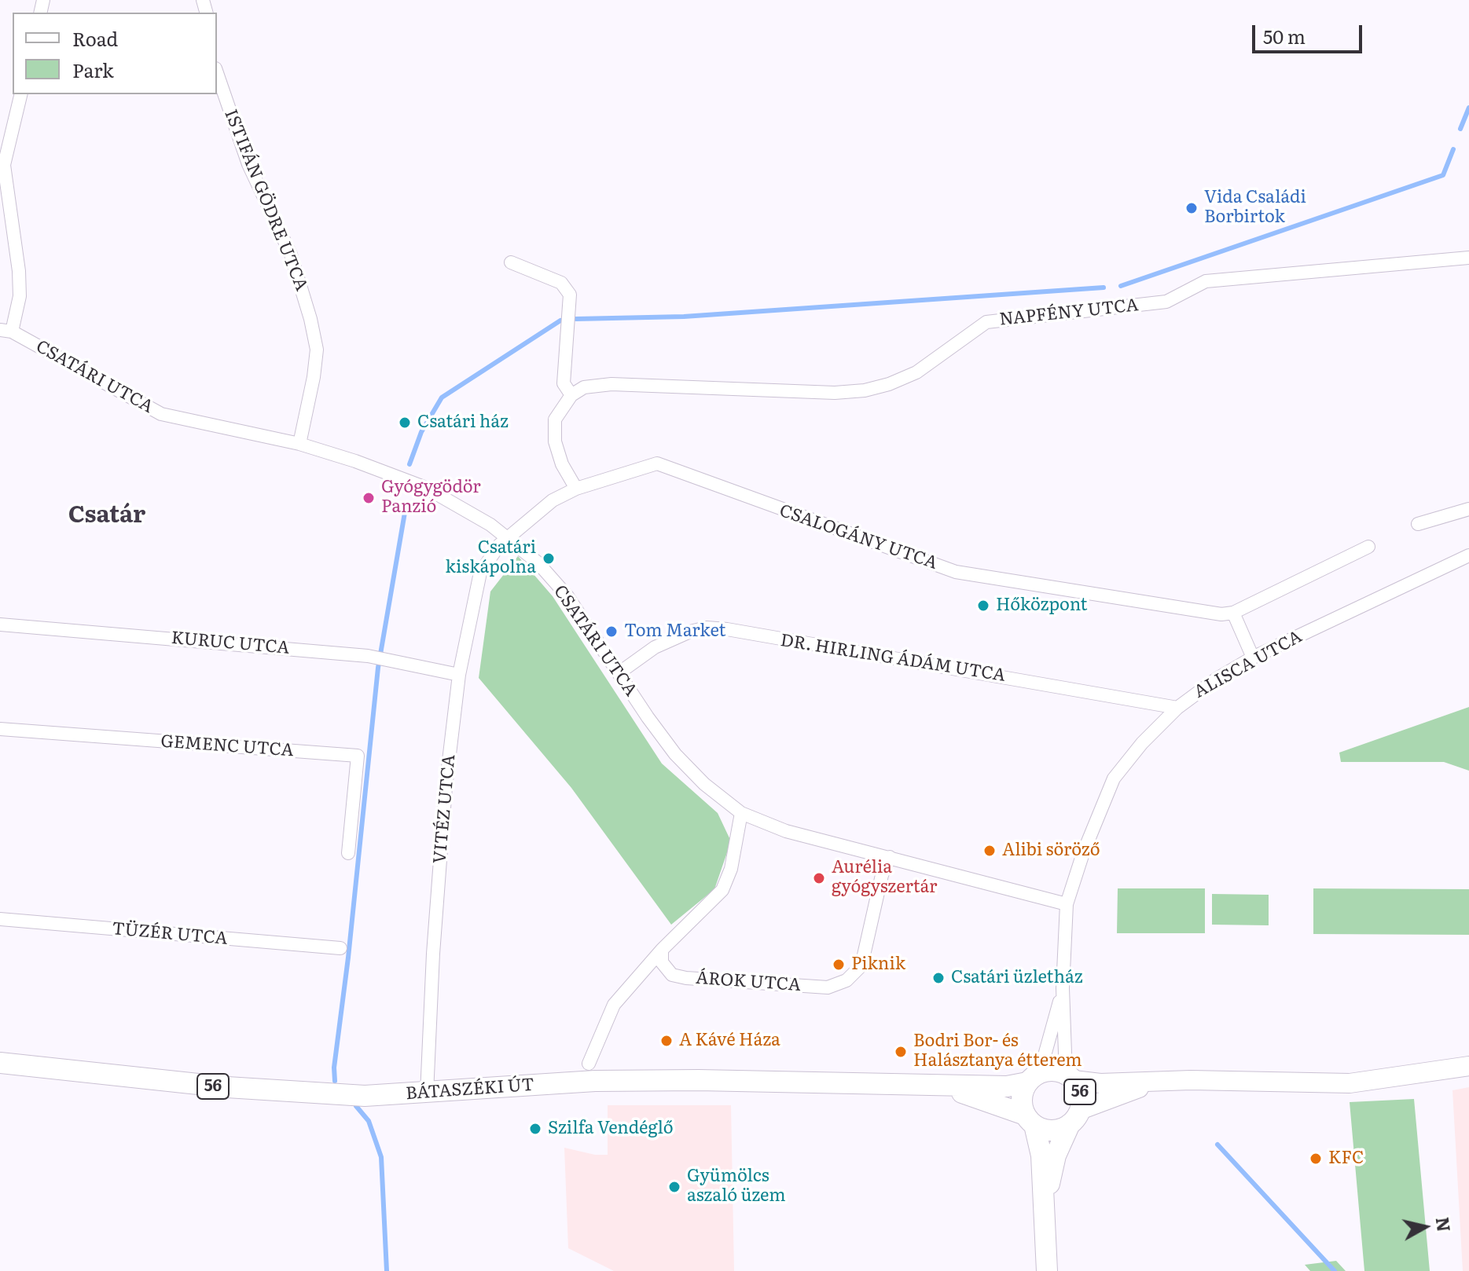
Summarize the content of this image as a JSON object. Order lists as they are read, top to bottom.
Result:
{
  "streets": {
    "main road": ["56", "BÁTASZÉKI ÚT"],
    "street": [
      "ISTIFÁN GÖDRE UTCA",
      "NAPFÉNY UTCA",
      "CSATÁRI UTCA",
      "CSALOGÁNY UTCA",
      "KURUC UTCA",
      "DR. HIRLING ÁDÁM UTCA",
      "ALISCA UTCA",
      "GEMENC UTCA",
      "VITÉZ UTCA",
      "TÜZÉR UTCA",
      "ÁROK UTCA"
    ]
  },
  "crossings": [
    ["ISTIFÁN GÖDRE UTCA", "CSATÁRI UTCA"],
    ["CSATÁRI UTCA", "CSALOGÁNY UTCA"],
    ["CSATÁRI UTCA", "DR. HIRLING ÁDÁM UTCA"],
    ["CSATÁRI UTCA", "ALISCA UTCA"],
    ["CSATÁRI UTCA", "VITÉZ UTCA"],
    ["CSATÁRI UTCA", "ÁROK UTCA"],
    ["CSALOGÁNY UTCA", "VITÉZ UTCA"],
    ["KURUC UTCA", "VITÉZ UTCA"],
    ["DR. HIRLING ÁDÁM UTCA", "ALISCA UTCA"],
    ["ALISCA UTCA", "56"],
    ["VITÉZ UTCA", "BÁTASZÉKI ÚT"],
    ["56", "BÁTASZÉKI ÚT"]
  ],
  "districts": ["Csatár"],
  "places": [
    "Vida Családi Borbirtok",
    "Csatári ház",
    "Gyógygödör Panzió",
    "Csatári kiskápolna",
    "Hőközpont",
    "Tom Market",
    "Alibi söröző",
    "Aurélia gyógyszertár",
    "Piknik",
    "Csatári üzletház",
    "A Kávé Háza",
    "Bodri Bor- és Halásztanya étterem",
    "Szilfa Vendéglő",
    "KFC",
    "Gyümölcs aszaló üzem"
  ],
  "legend": ["Road", "Park"],
  "scale_bar": "50 m",
  "north": "right"
}
